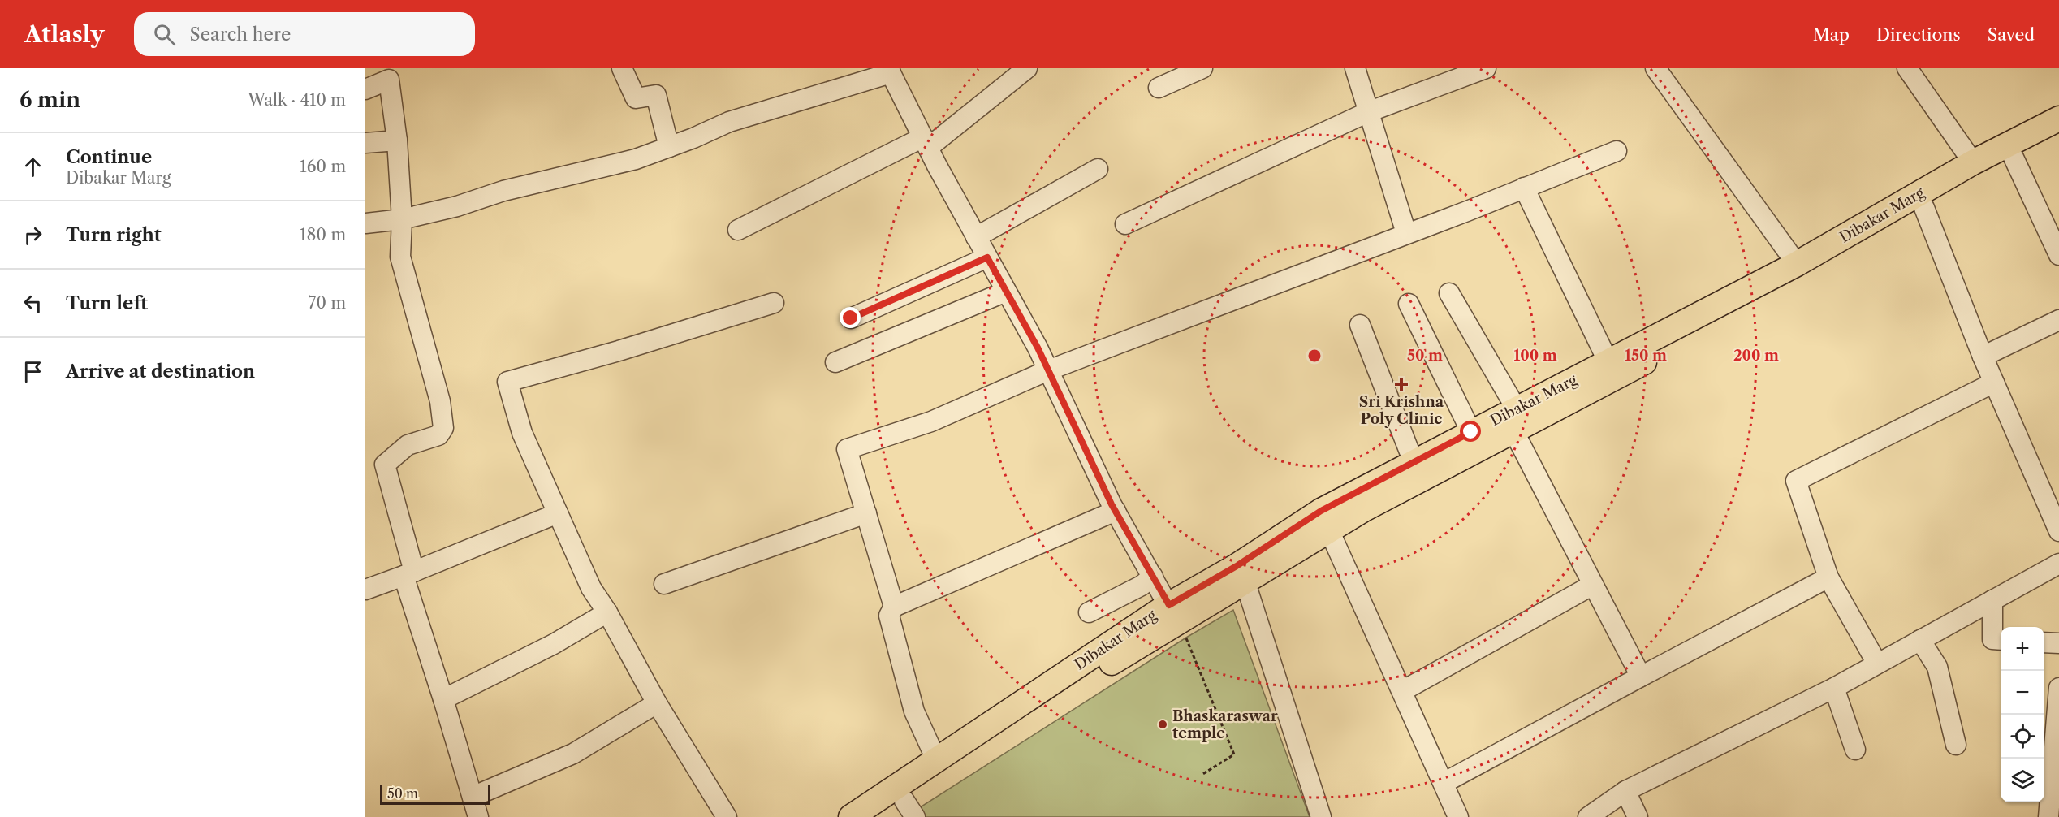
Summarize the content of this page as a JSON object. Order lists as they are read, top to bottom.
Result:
{
  "streets": {
    "main road": ["Dibakar Marg"]
  },
  "places": {
    "health": ["Sri Krishna Poly Clinic"],
    "other": ["Bhaskaraswar temple"]
  },
  "scale_bar": "50 m",
  "page": {
    "header": "Atlasly",
    "search": "Search here",
    "nav": ["Map", "Directions", "Saved"],
    "heading": ["6 min", "Walk · 410 m"],
    "list": [
      ["Continue", "Dibakar Marg", "160 m"],
      ["Turn right", "180 m"],
      ["Turn left", "70 m"],
      "Arrive at destination"
    ],
    "map_buttons": ["+", "−"],
    "scale": "50 m"
  },
  "rings": [
    "50 m",
    "100 m",
    "150 m",
    "200 m"
  ]
}
